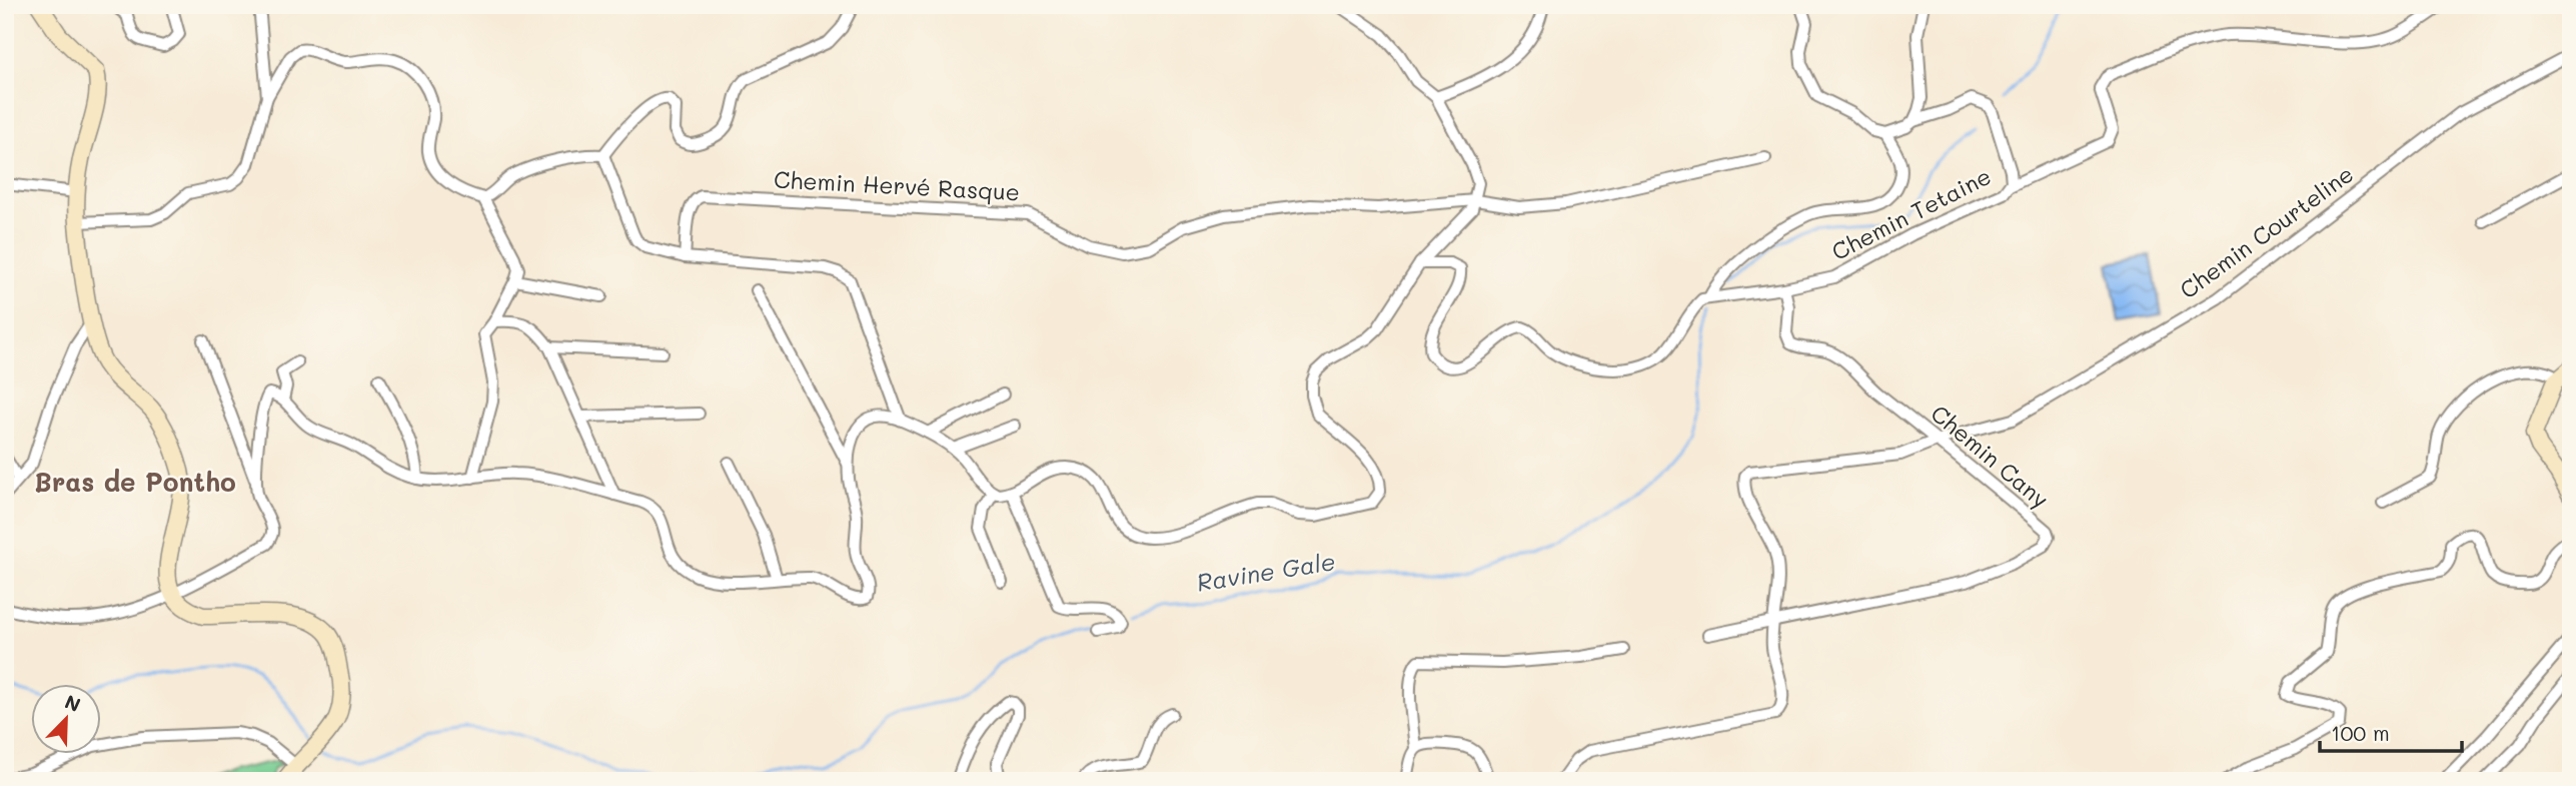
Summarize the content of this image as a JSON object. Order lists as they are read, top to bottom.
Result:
{
  "streets": {
    "street": [
      "Chemin Hervé Rasque",
      "Chemin Tetaine",
      "Chemin Courteline",
      "Chemin Cany"
    ]
  },
  "crossings": [
    ["Chemin Tetaine", "Chemin Cany"],
    ["Chemin Courteline", "Chemin Cany"]
  ],
  "districts": ["Bras de Pontho"],
  "water": ["Ravine Gale"],
  "scale_bar": "100 m",
  "north": "top right"
}
